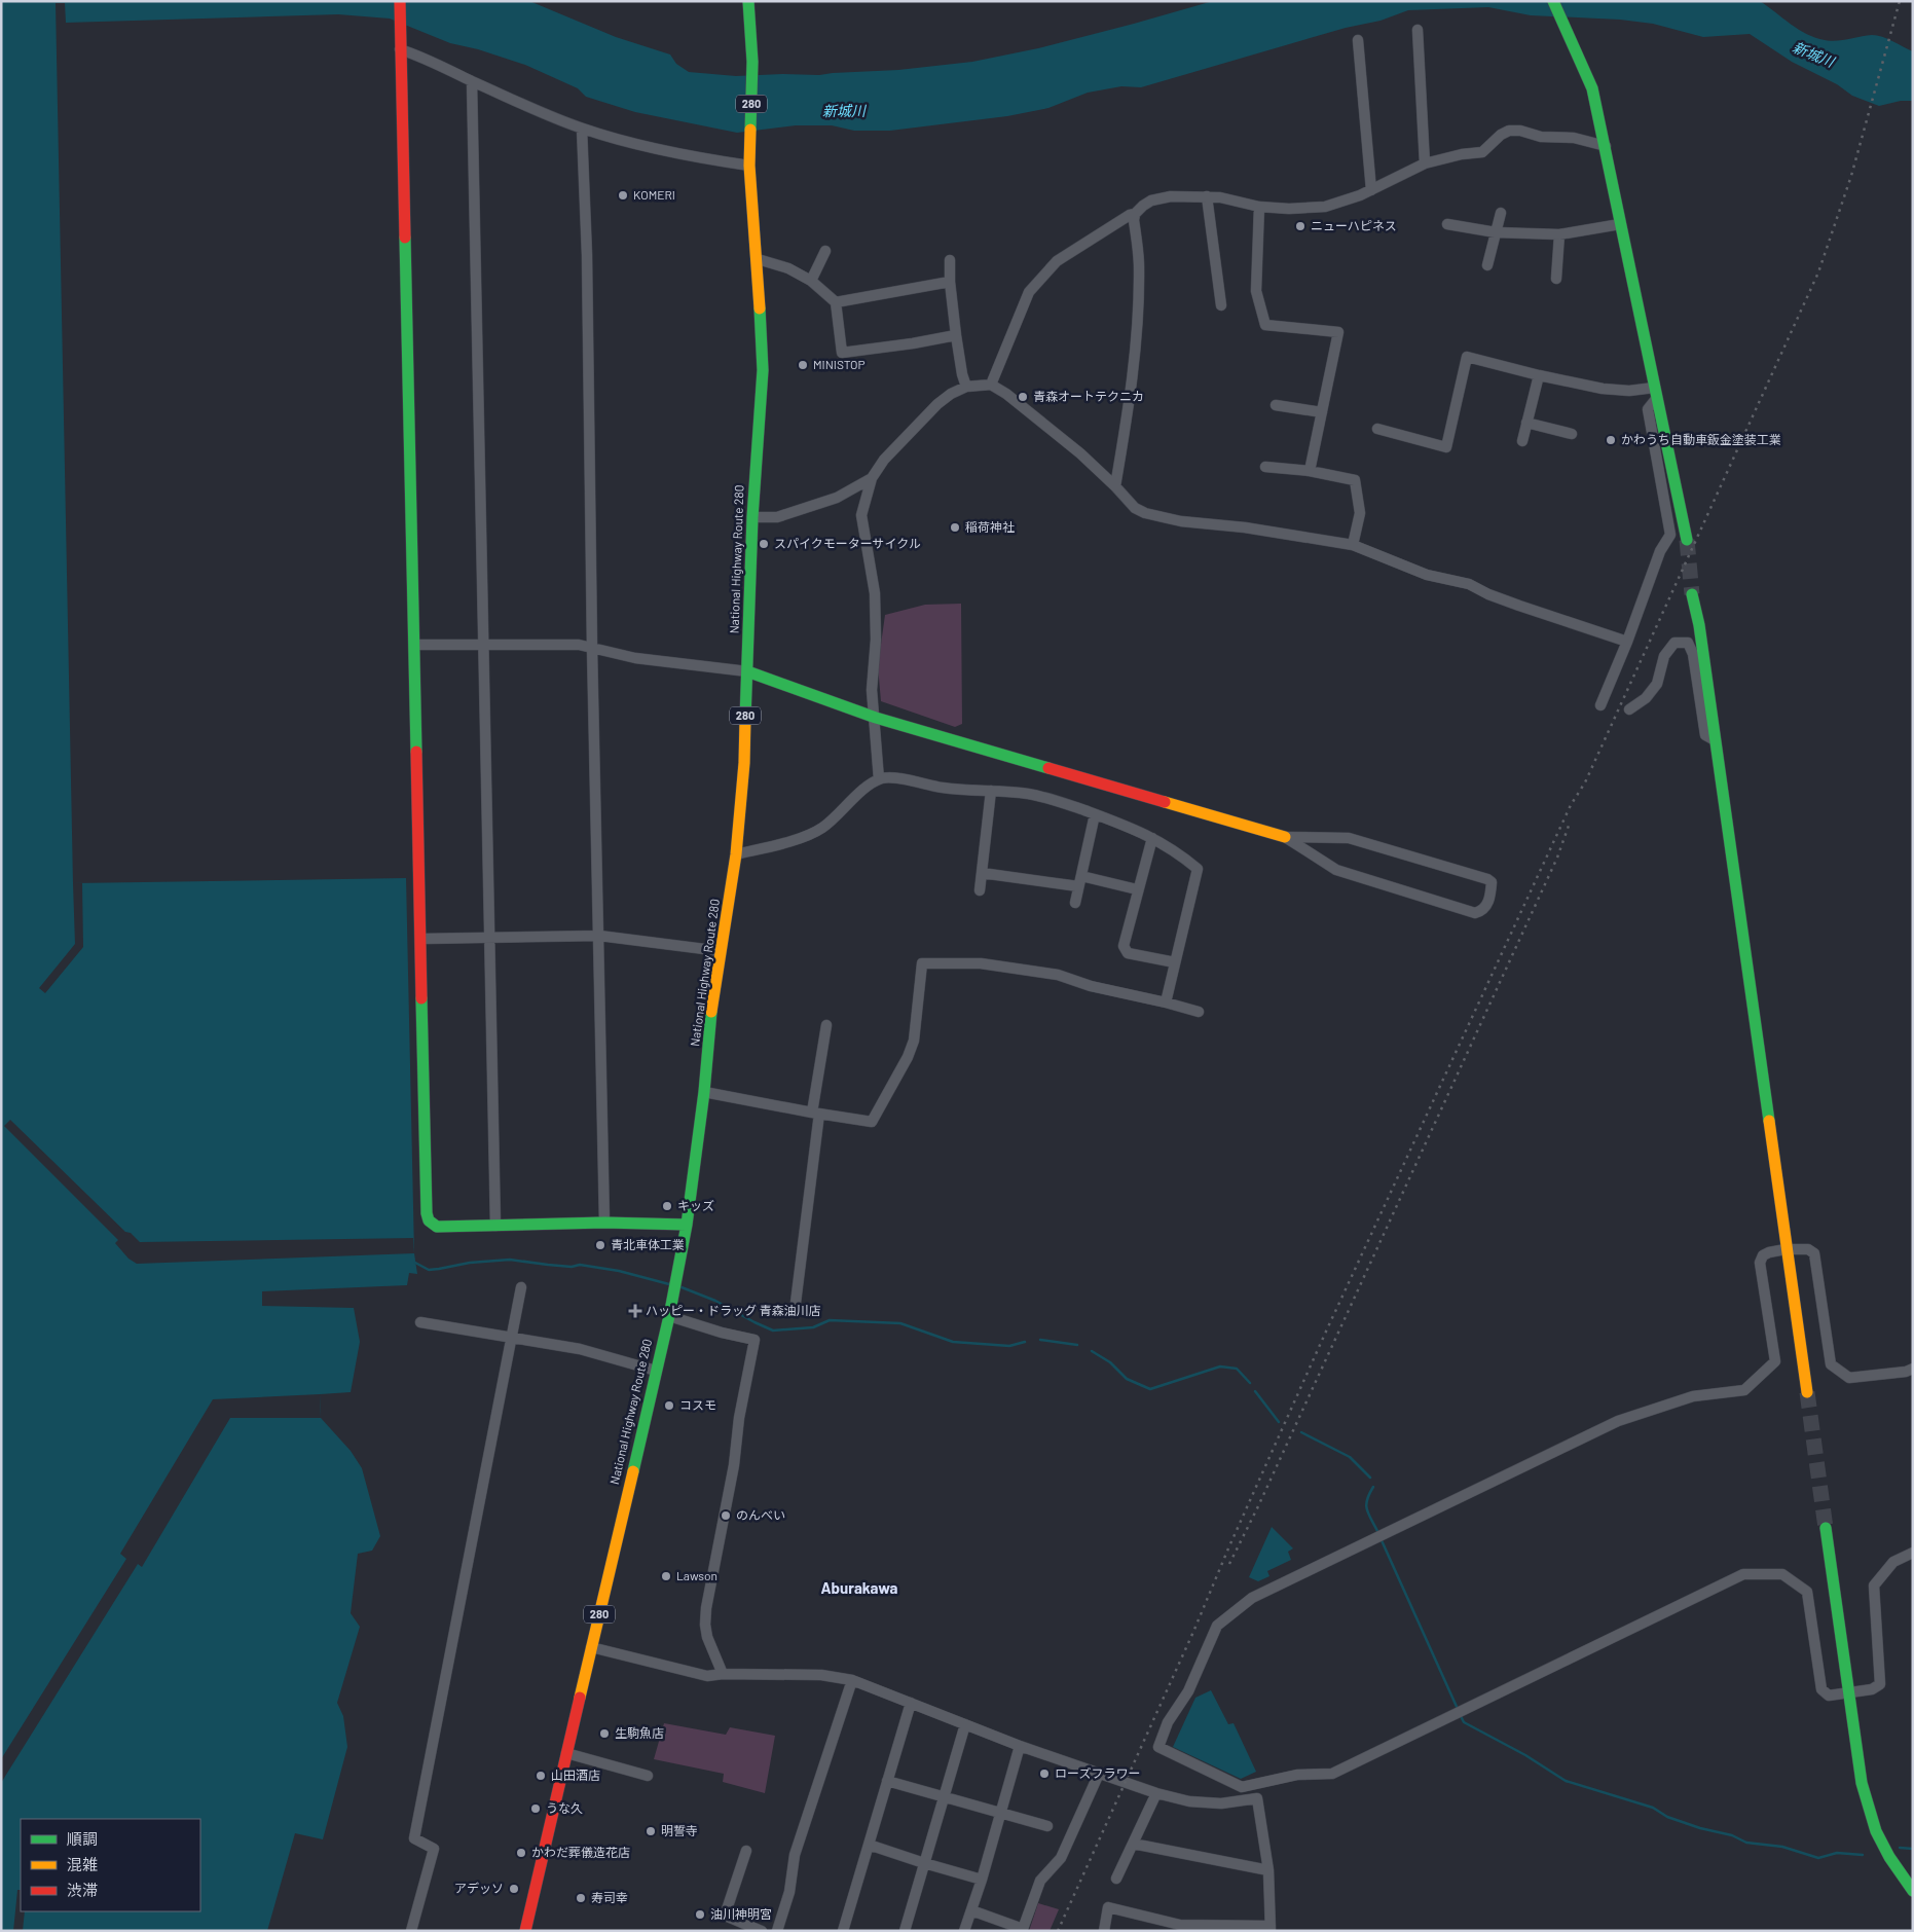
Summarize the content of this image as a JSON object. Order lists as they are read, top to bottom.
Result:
{
  "streets": {
    "main road": ["280", "National Highway Route 280"]
  },
  "districts": ["Aburakawa"],
  "water": ["新城川"],
  "places": {
    "other": [
      "KOMERI",
      "ニューハピネス",
      "MINISTOP",
      "青森オートテクニカ",
      "かわうち自動車鈑金塗装工業",
      "稲荷神社",
      "スパイクモーターサイクル",
      "キッズ",
      "青北車体工業",
      "コスモ",
      "のんべい",
      "Lawson",
      "生駒魚店",
      "ローズフラワー",
      "山田酒店",
      "うな久",
      "明誓寺",
      "かわだ葬儀造花店",
      "アデッソ",
      "寿司幸",
      "油川神明宮"
    ],
    "health": ["ハッピー・ドラッグ 青森油川店"]
  },
  "legend": ["順調", "混雑", "渋滞"]
}
